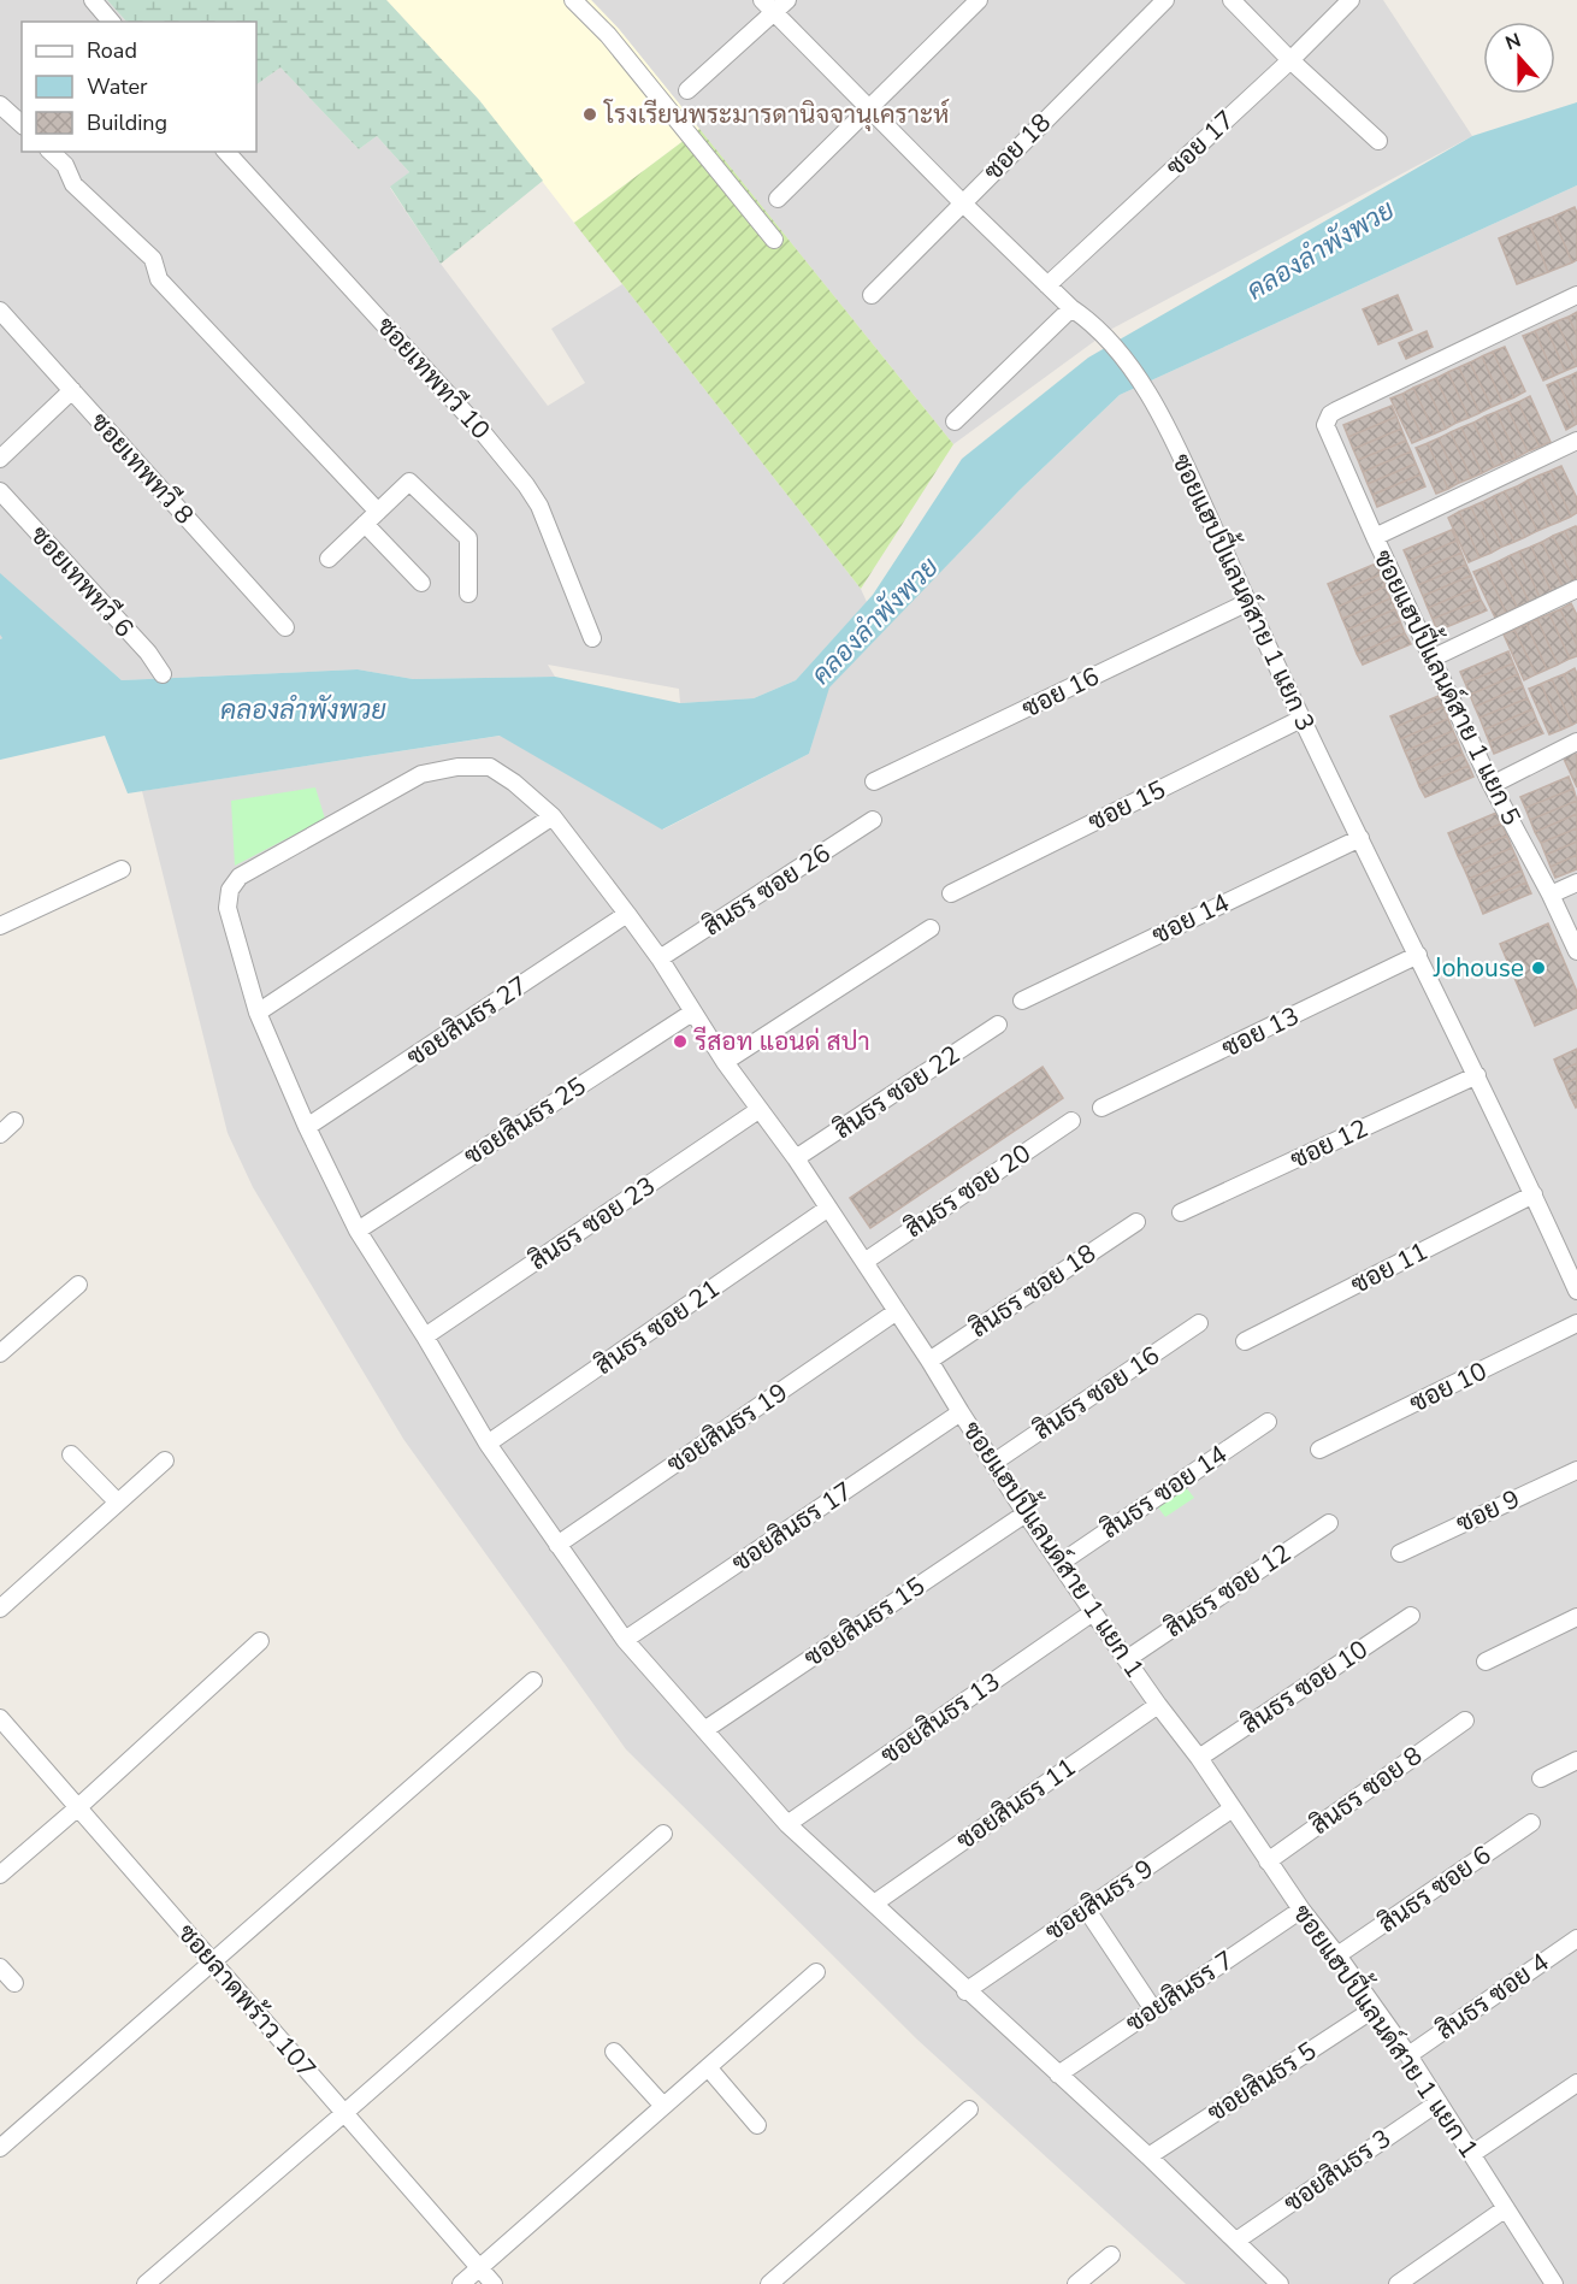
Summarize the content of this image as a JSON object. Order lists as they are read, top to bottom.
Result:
{
  "streets": {
    "street": [
      "ซอย 17",
      "ซอย 18",
      "ซอยเทพทวี 10",
      "ซอยเทพทวี 8",
      "ซอยเทพทวี 6",
      "ซอยแฮปปี้แลนด์สาย 1 แยก 3",
      "ซอยแฮปปี้แลนด์สาย 1 แยก 5",
      "ซอย 16",
      "ซอย 15",
      "สินธร ซอย 26",
      "ซอย 14",
      "ซอยสินธร 27",
      "ซอย 13",
      "สินธร ซอย 22",
      "ซอยสินธร 25",
      "ซอย 12",
      "สินธร ซอย 20",
      "สินธร ซอย 23",
      "ซอย 11",
      "สินธร ซอย 18",
      "สินธร ซอย 21",
      "ซอย 10",
      "สินธร ซอย 16",
      "ซอยสินธร 19",
      "สินธร ซอย 14",
      "ซอย 9",
      "ซอยสินธร 17",
      "ซอยแฮปปี้แลนด์สาย 1 แยก 1",
      "สินธร ซอย 12",
      "ซอยสินธร 15",
      "สินธร ซอย 10",
      "ซอยสินธร 13",
      "สินธร ซอย 8",
      "ซอยสินธร 11",
      "สินธร ซอย 6",
      "ซอยสินธร 9",
      "ซอยสินธร 7",
      "สินธร ซอย 4",
      "ซอยลาดพร้าว 107",
      "ซอยสินธร 5",
      "ซอยสินธร 3"
    ]
  },
  "crossings": [
    ["ซอย 17", "ซอยแฮปปี้แลนด์สาย 1 แยก 3"],
    ["ซอย 18", "ซอยแฮปปี้แลนด์สาย 1 แยก 3"],
    ["ซอยแฮปปี้แลนด์สาย 1 แยก 3", "ซอย 16"],
    ["ซอยแฮปปี้แลนด์สาย 1 แยก 3", "ซอย 15"],
    ["ซอยแฮปปี้แลนด์สาย 1 แยก 3", "ซอย 14"],
    ["ซอยแฮปปี้แลนด์สาย 1 แยก 3", "ซอย 13"],
    ["ซอยแฮปปี้แลนด์สาย 1 แยก 3", "ซอย 12"],
    ["ซอยแฮปปี้แลนด์สาย 1 แยก 3", "ซอย 11"],
    ["สินธร ซอย 26", "ซอยแฮปปี้แลนด์สาย 1 แยก 1"],
    ["ซอยสินธร 27", "ซอยแฮปปี้แลนด์สาย 1 แยก 1"],
    ["สินธร ซอย 22", "ซอยแฮปปี้แลนด์สาย 1 แยก 1"],
    ["ซอยสินธร 25", "ซอยแฮปปี้แลนด์สาย 1 แยก 1"],
    ["สินธร ซอย 20", "ซอยแฮปปี้แลนด์สาย 1 แยก 1"],
    ["สินธร ซอย 23", "ซอยแฮปปี้แลนด์สาย 1 แยก 1"],
    ["สินธร ซอย 18", "ซอยแฮปปี้แลนด์สาย 1 แยก 1"],
    ["สินธร ซอย 21", "ซอยแฮปปี้แลนด์สาย 1 แยก 1"],
    ["สินธร ซอย 16", "ซอยแฮปปี้แลนด์สาย 1 แยก 1"],
    ["ซอยสินธร 19", "ซอยแฮปปี้แลนด์สาย 1 แยก 1"],
    ["สินธร ซอย 14", "ซอยแฮปปี้แลนด์สาย 1 แยก 1"],
    ["ซอยสินธร 17", "ซอยแฮปปี้แลนด์สาย 1 แยก 1"],
    ["ซอยแฮปปี้แลนด์สาย 1 แยก 1", "สินธร ซอย 12"],
    ["ซอยแฮปปี้แลนด์สาย 1 แยก 1", "ซอยสินธร 15"],
    ["ซอยแฮปปี้แลนด์สาย 1 แยก 1", "สินธร ซอย 10"],
    ["ซอยแฮปปี้แลนด์สาย 1 แยก 1", "ซอยสินธร 13"],
    ["ซอยแฮปปี้แลนด์สาย 1 แยก 1", "สินธร ซอย 8"],
    ["ซอยแฮปปี้แลนด์สาย 1 แยก 1", "ซอยสินธร 11"],
    ["ซอยแฮปปี้แลนด์สาย 1 แยก 1", "สินธร ซอย 6"],
    ["ซอยแฮปปี้แลนด์สาย 1 แยก 1", "ซอยสินธร 9"],
    ["ซอยแฮปปี้แลนด์สาย 1 แยก 1", "ซอยสินธร 7"],
    ["ซอยแฮปปี้แลนด์สาย 1 แยก 1", "สินธร ซอย 4"],
    ["ซอยแฮปปี้แลนด์สาย 1 แยก 1", "ซอยสินธร 5"],
    ["ซอยแฮปปี้แลนด์สาย 1 แยก 1", "ซอยสินธร 3"]
  ],
  "water": ["คลองลำพังพวย"],
  "places": ["โรงเรียนพระมารดานิจจานุเคราะห์", "Johouse", "รีสอท แอนด่ สปา"],
  "legend": ["Road", "Water", "Building"],
  "north": "top"
}
